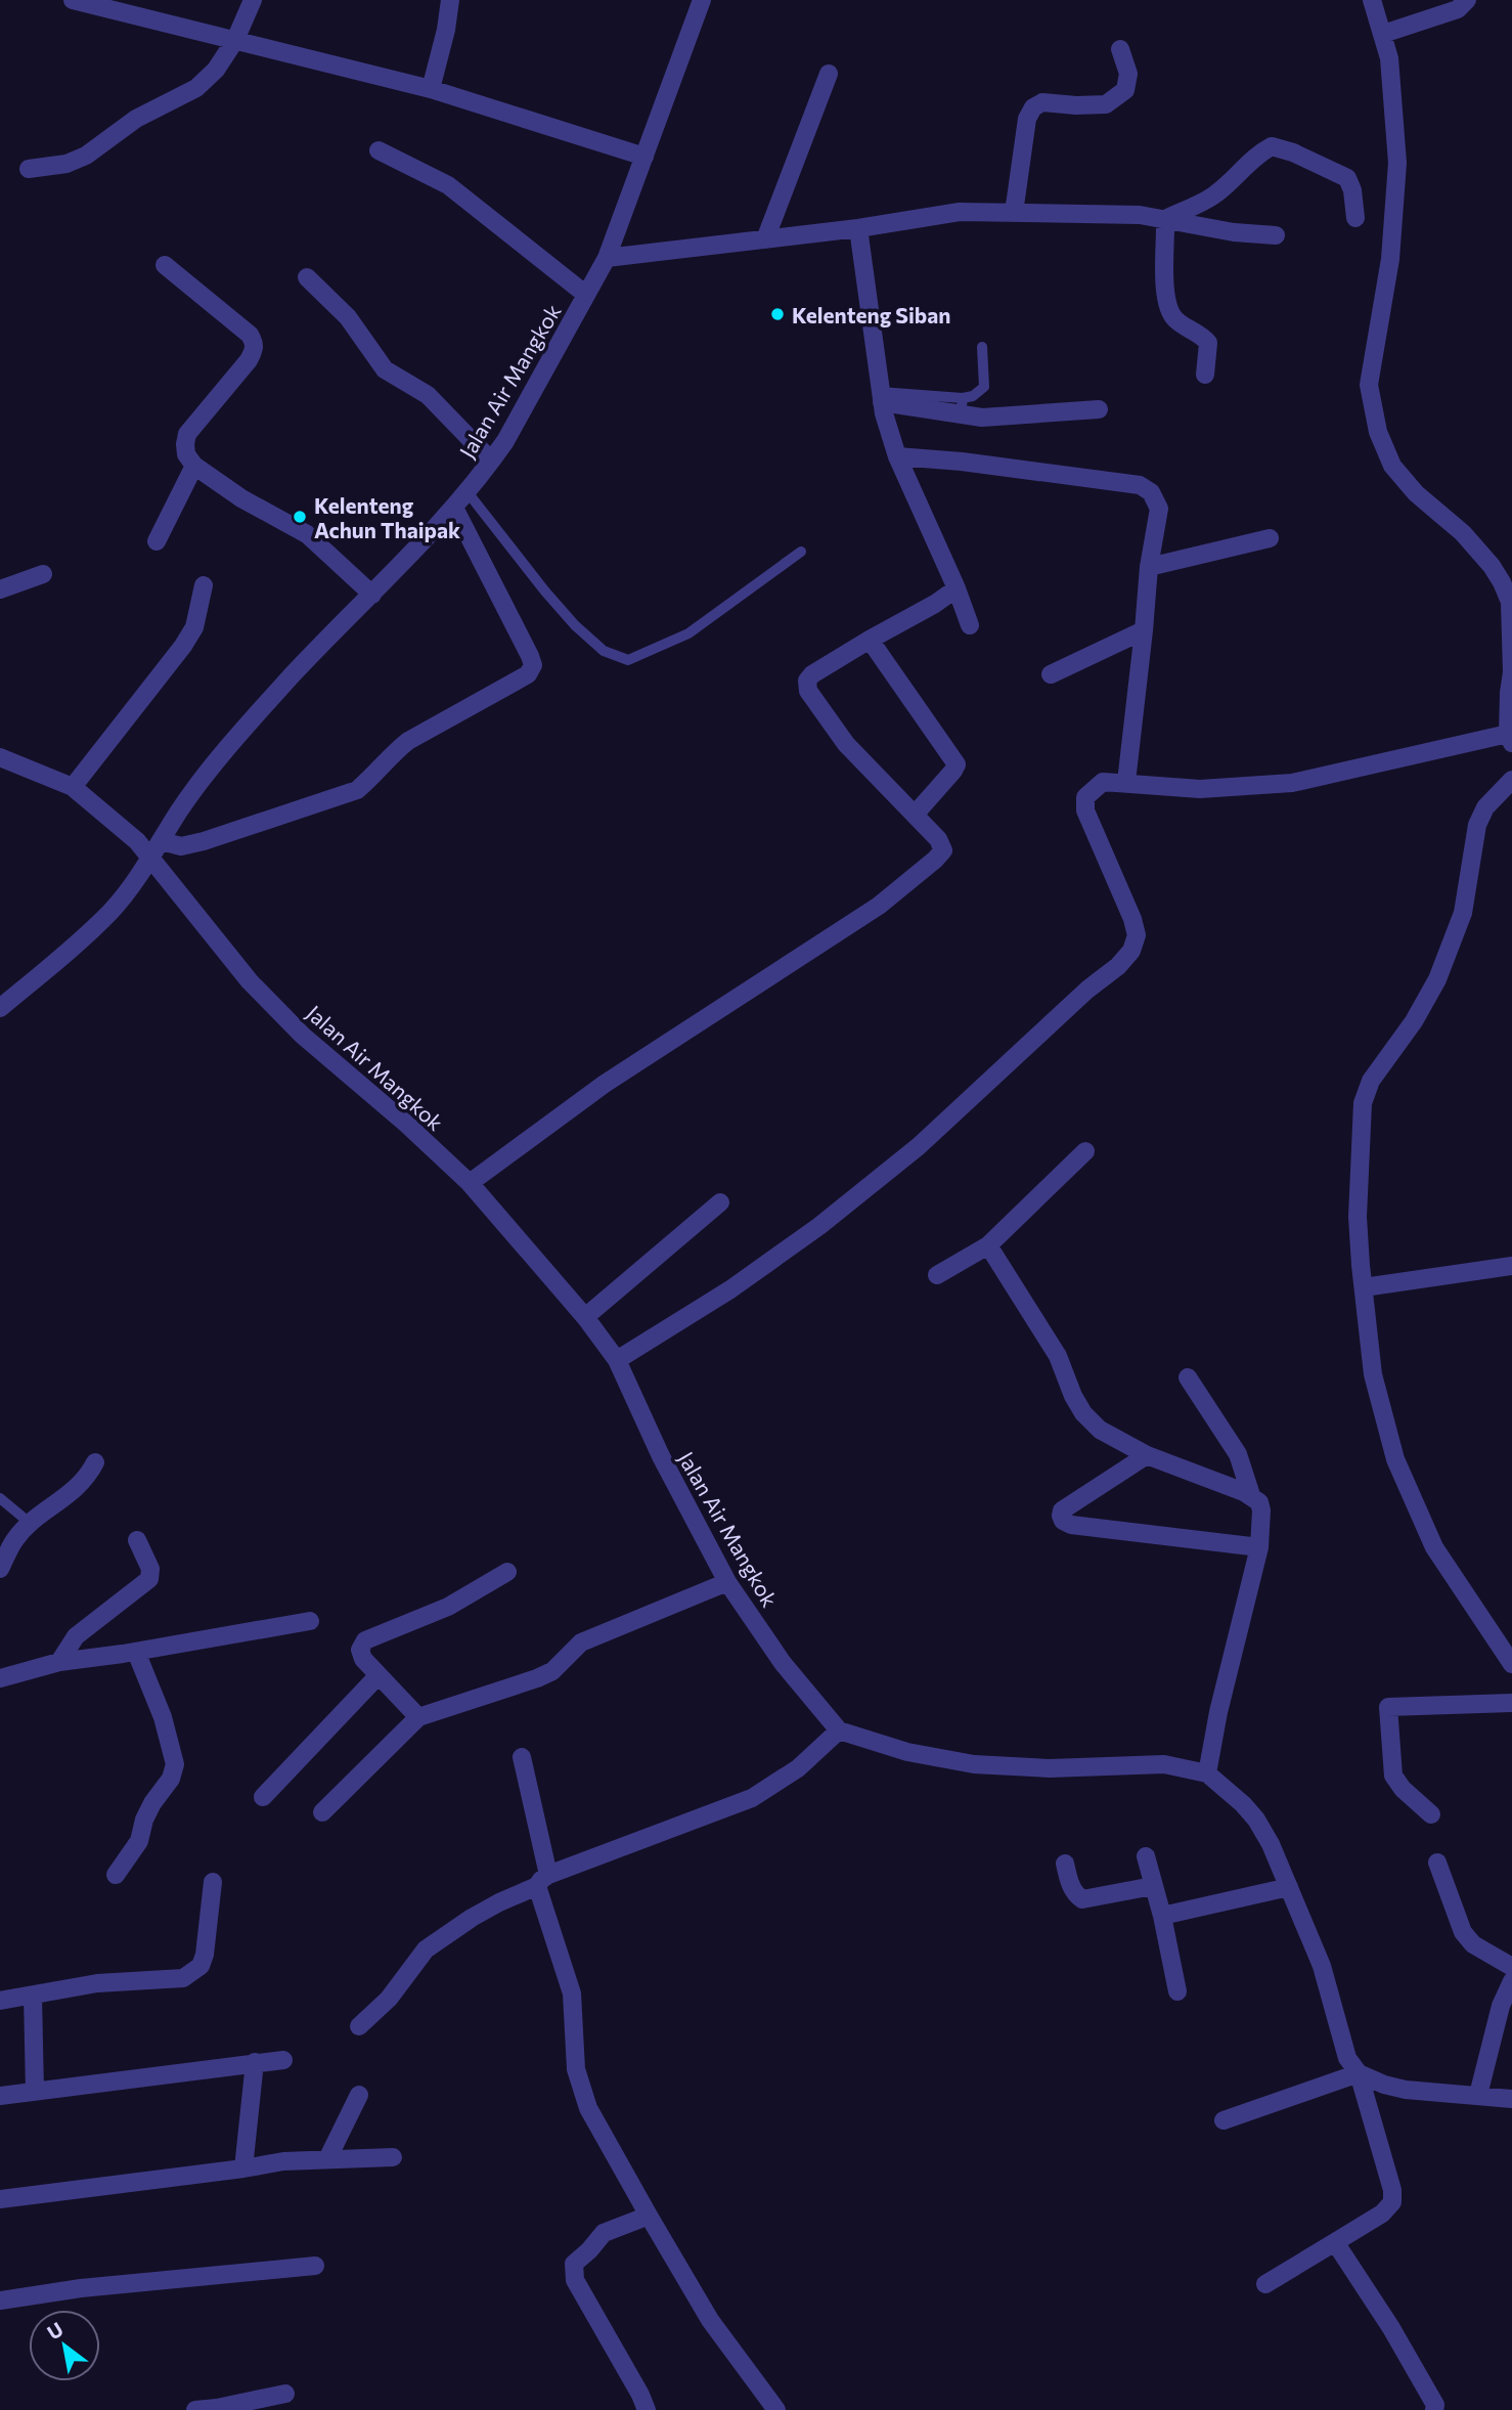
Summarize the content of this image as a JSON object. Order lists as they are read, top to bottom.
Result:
{
  "streets": {
    "street": ["Jalan Air Mangkok"]
  },
  "places": ["Kelenteng Siban", "Kelenteng Achun Thaipak"],
  "north": "top left"
}
